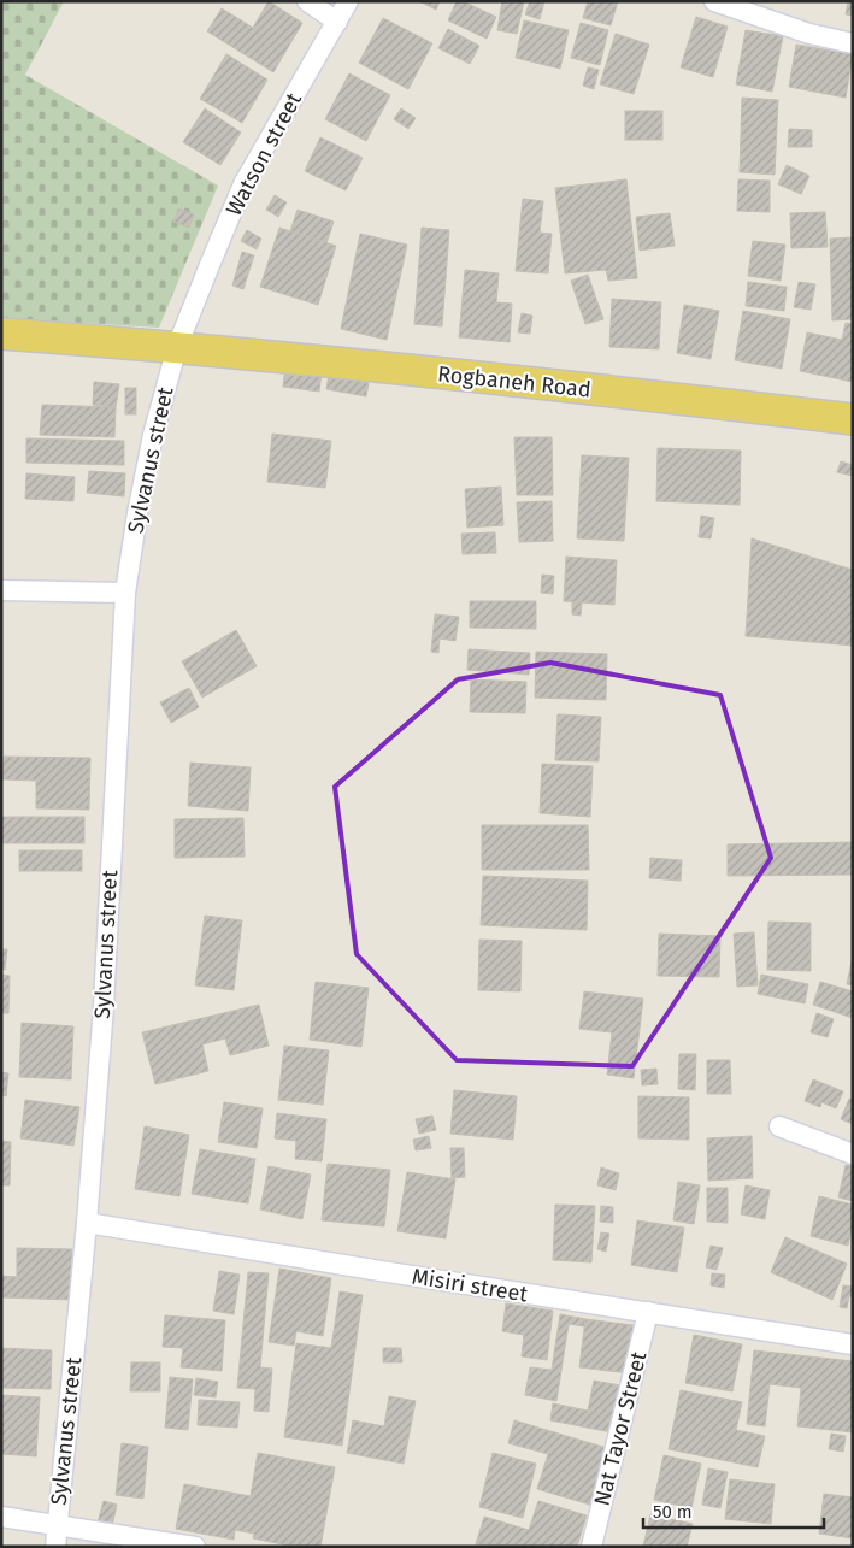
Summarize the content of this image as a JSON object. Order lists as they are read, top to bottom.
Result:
{
  "streets": {
    "main road": ["Rogbaneh Road"],
    "street": [
      "Watson street",
      "Sylvanus street",
      "Misiri street",
      "Nat Tayor Street"
    ]
  },
  "crossings": [
    ["Watson street", "Rogbaneh Road"],
    ["Watson street", "Sylvanus street"],
    ["Rogbaneh Road", "Sylvanus street"],
    ["Sylvanus street", "Misiri street"],
    ["Misiri street", "Nat Tayor Street"]
  ],
  "scale_bar": "50 m"
}
